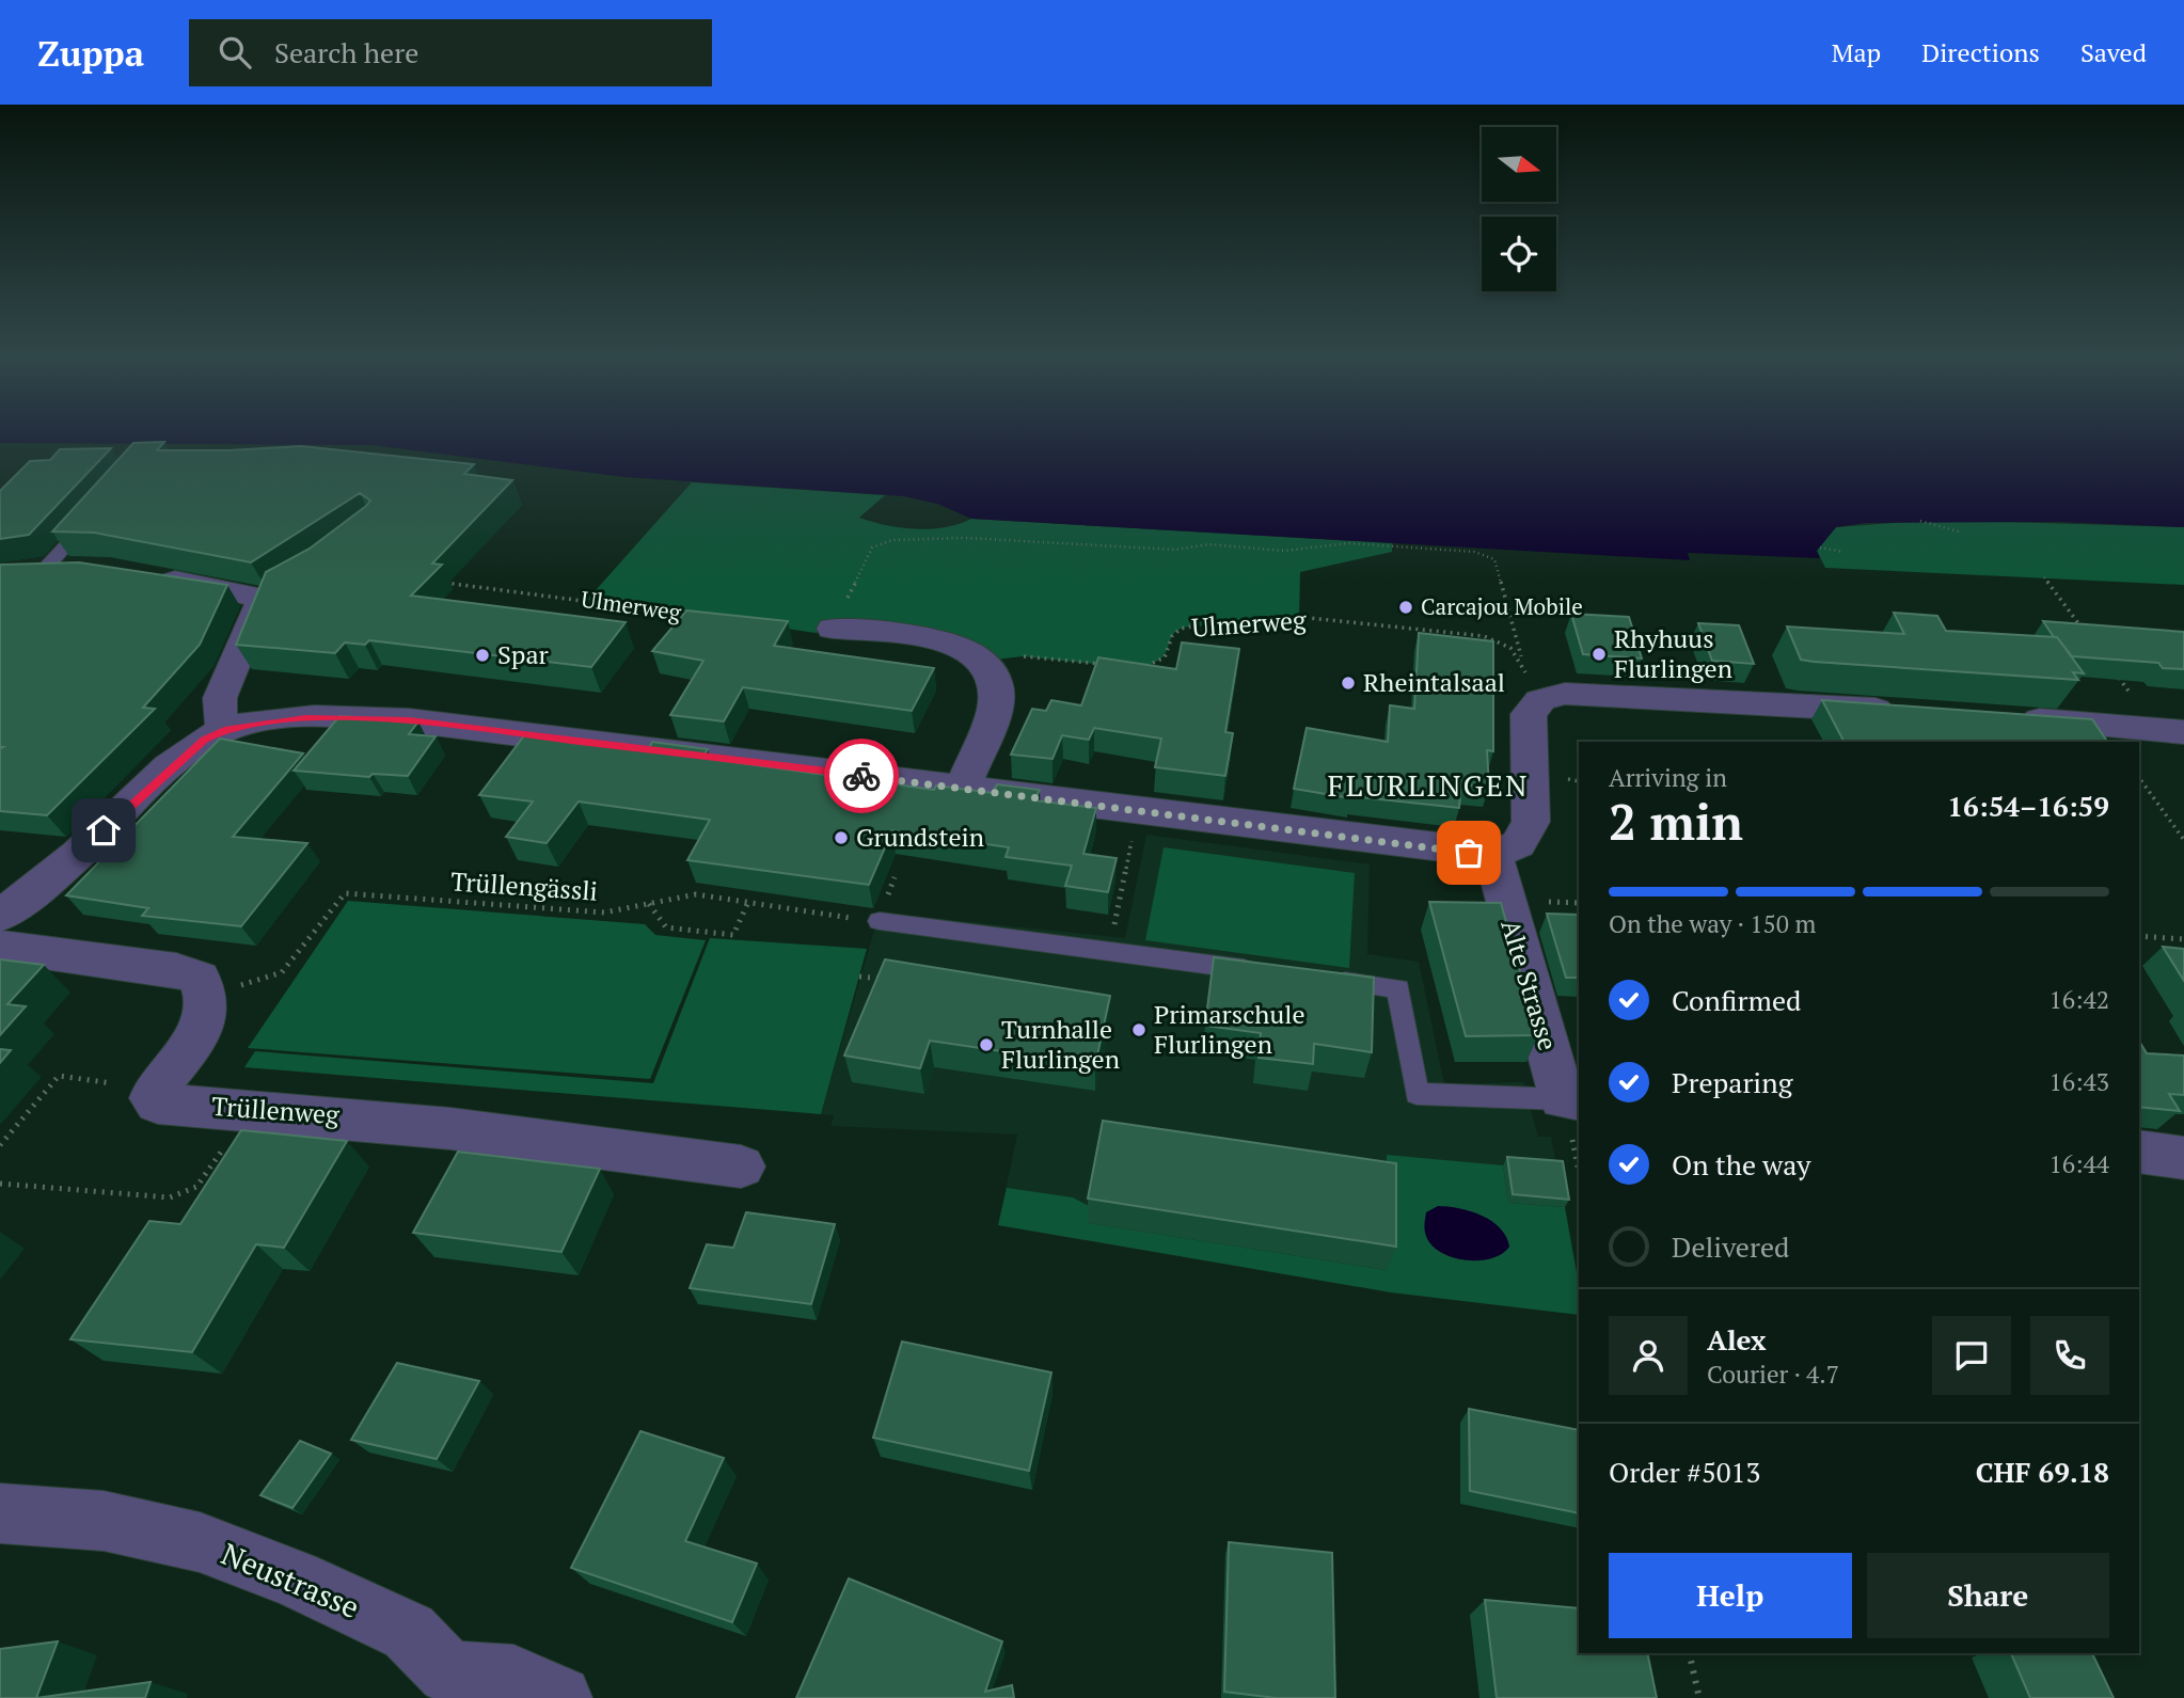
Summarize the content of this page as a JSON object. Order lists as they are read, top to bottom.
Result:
{
  "streets": {
    "street": ["Alte Strasse", "Trüllenweg", "Neustrasse"],
    "path": ["Ulmerweg", "Trüllengässli"]
  },
  "districts": ["FLURLINGEN"],
  "places": [
    "Carcajou Mobile",
    "Rhyhuus Flurlingen",
    "Spar",
    "Rheintalsaal",
    "Grundstein",
    "Primarschule Flurlingen",
    "Turnhalle Flurlingen"
  ],
  "north": "right",
  "page": {
    "header": "Zuppa",
    "search": "Search here",
    "nav": ["Map", "Directions", "Saved"],
    "heading": ["2 min", "Arriving in", "16:54–16:59"],
    "panel": [
      "Alex",
      "Courier · 4.7",
      "Order #5013",
      "CHF 69.18"
    ],
    "bar": "On the way · 150 m",
    "list": [
      ["Confirmed", "16:42"],
      ["Preparing", "16:43"],
      ["On the way", "16:44"],
      "Delivered"
    ],
    "buttons": ["Help", "Share"]
  }
}
